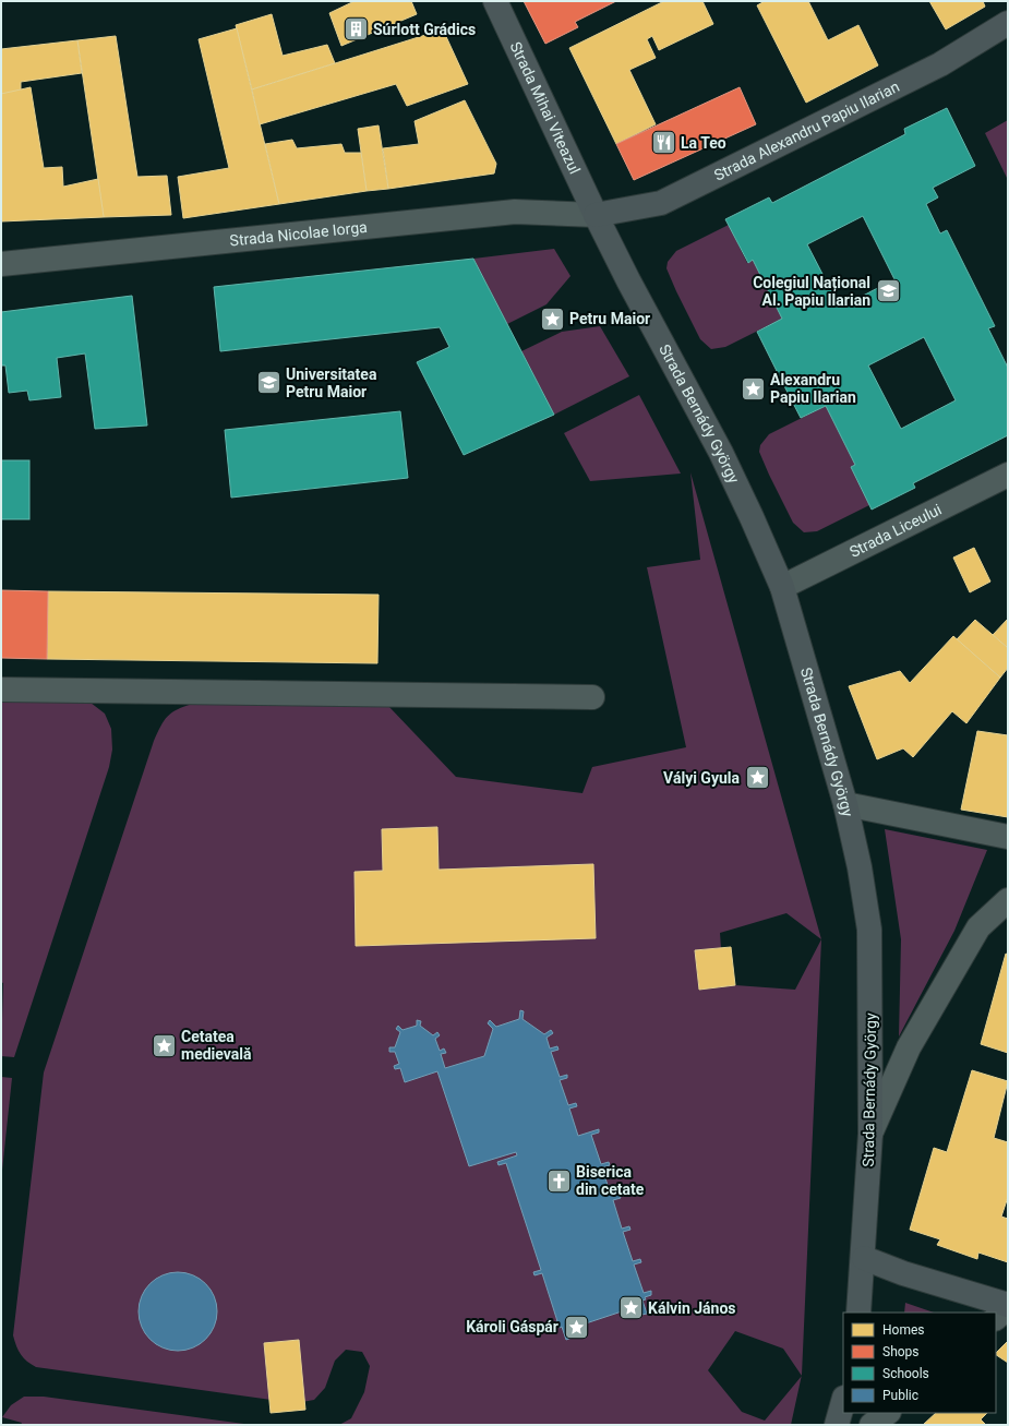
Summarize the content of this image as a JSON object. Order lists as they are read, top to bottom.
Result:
{
  "streets": {
    "main road": ["Strada Mihai Viteazul", "Strada Alexandru Papiu Ilarian", "Strada Bernády György"],
    "street": ["Strada Nicolae Iorga", "Strada Liceului"]
  },
  "crossings": [
    ["Strada Mihai Viteazul", "Strada Alexandru Papiu Ilarian"],
    ["Strada Mihai Viteazul", "Strada Nicolae Iorga"],
    ["Strada Mihai Viteazul", "Strada Bernády György"],
    ["Strada Alexandru Papiu Ilarian", "Strada Nicolae Iorga"],
    ["Strada Alexandru Papiu Ilarian", "Strada Bernády György"],
    ["Strada Nicolae Iorga", "Strada Bernády György"],
    ["Strada Bernády György", "Strada Liceului"]
  ],
  "places": {
    "building": ["Súrlott Grádics"],
    "restaurant": ["La Teo"],
    "school or university": ["Colegiul Național Al. Papiu Ilarian", "Universitatea Petru Maior"],
    "place": [
      "Petru Maior",
      "Alexandru Papiu Ilarian",
      "Vályi Gyula",
      "Cetatea medievală",
      "Kálvin János",
      "Károli Gáspár"
    ],
    "church": ["Biserica din cetate"]
  },
  "legend": [
    "Homes",
    "Shops",
    "Schools",
    "Public"
  ]
}
